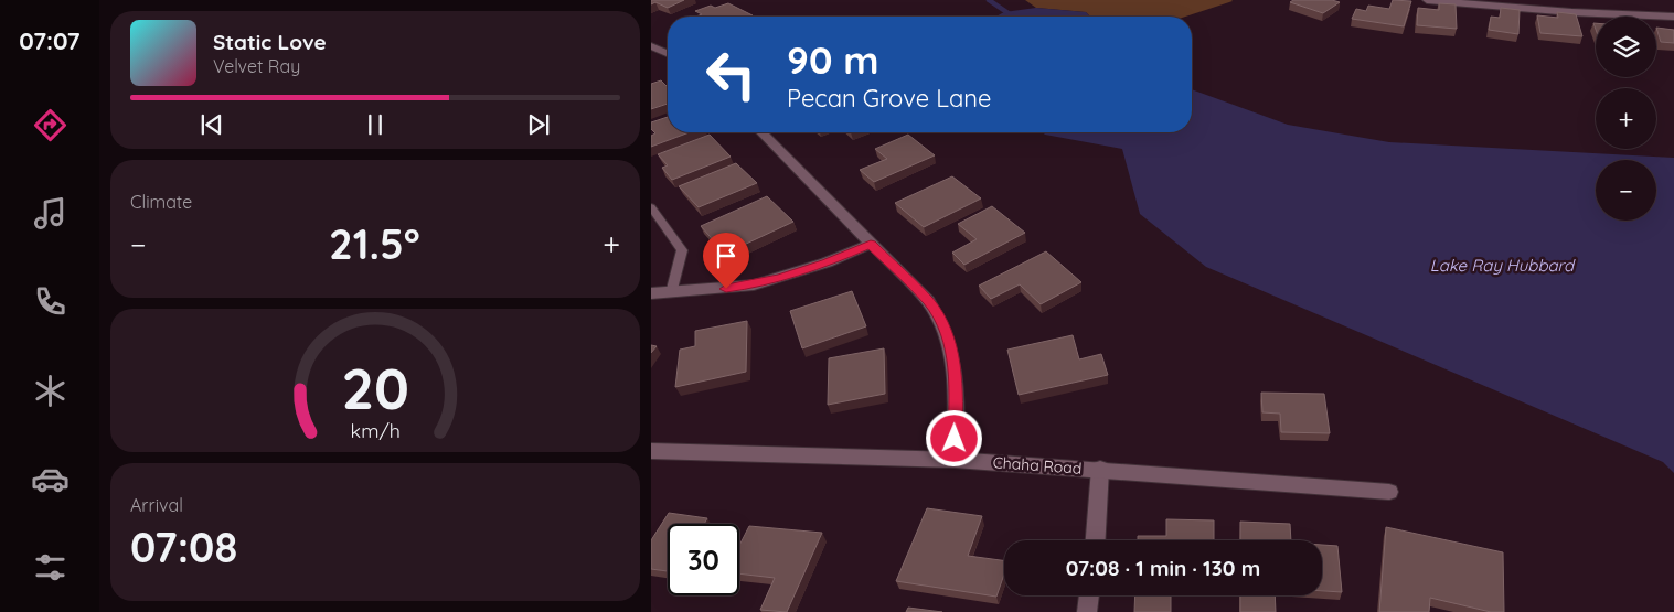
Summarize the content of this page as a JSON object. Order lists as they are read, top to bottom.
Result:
{
  "streets": {
    "street": ["Chaha Road"]
  },
  "water": ["Lake Ray Hubbard"],
  "page": {
    "tabs": "07:07",
    "map_buttons": ["+", "−"],
    "turn": ["90 m", "Pecan Grove Lane"],
    "song": ["Static Love", "Velvet Ray"],
    "tile": [
      "Climate",
      ["Arrival", "07:08"]
    ],
    "heat": ["−", "21.5°", "+"],
    "limit": "30",
    "trip": "07:08 · 1 min · 130 m",
    "gauge": ["20", "km/h"]
  }
}
